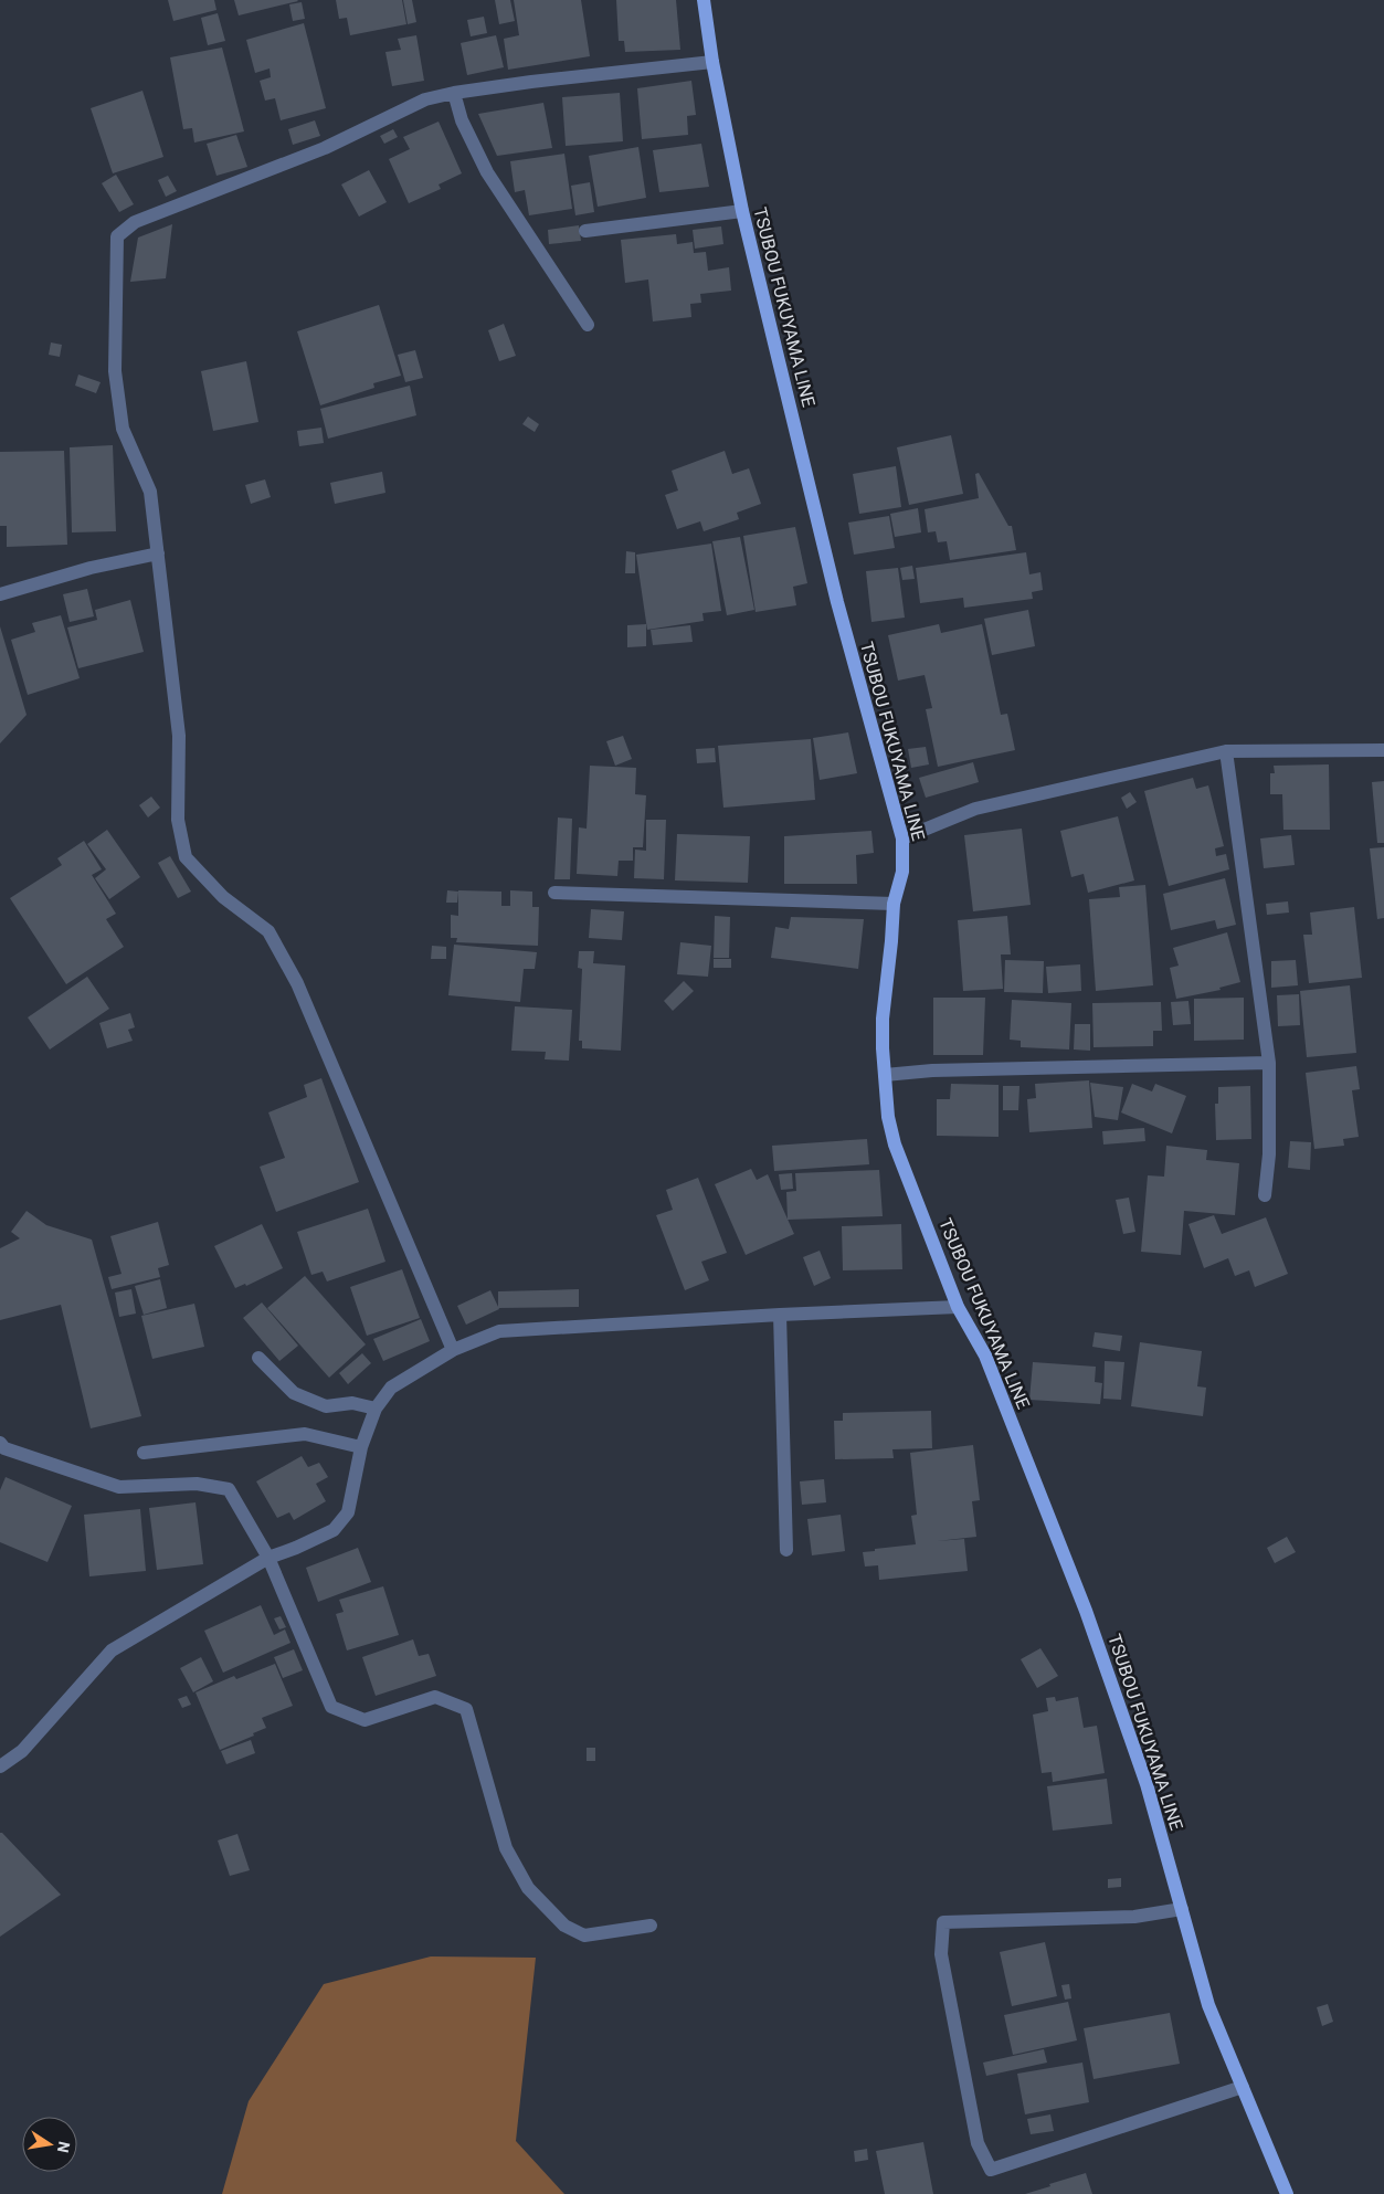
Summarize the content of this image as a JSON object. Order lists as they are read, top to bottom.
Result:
{
  "streets": {
    "main road": ["TSUBOU FUKUYAMA LINE"]
  },
  "north": "right"
}
